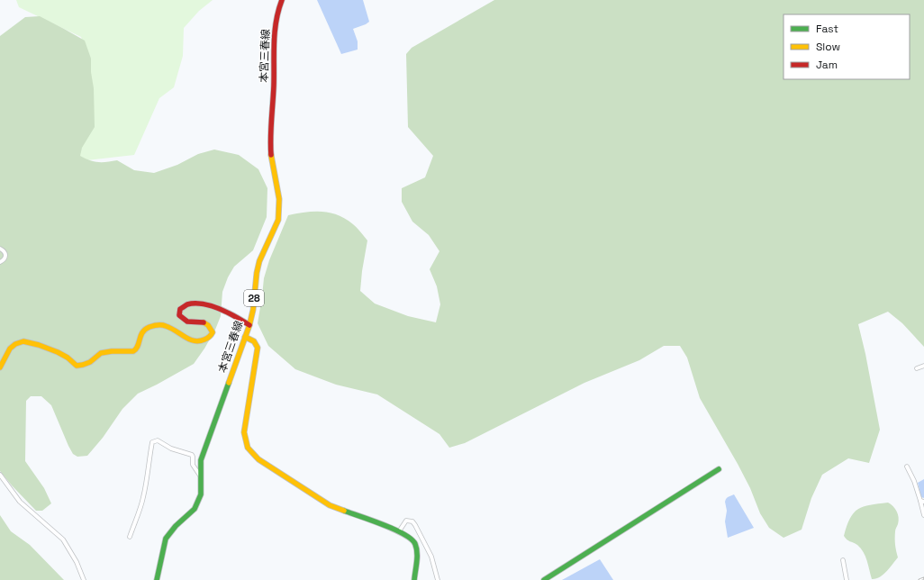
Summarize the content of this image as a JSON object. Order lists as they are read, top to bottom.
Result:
{
  "streets": {
    "street": ["本宮三春線", "28"]
  },
  "legend": ["Fast", "Slow", "Jam"]
}
